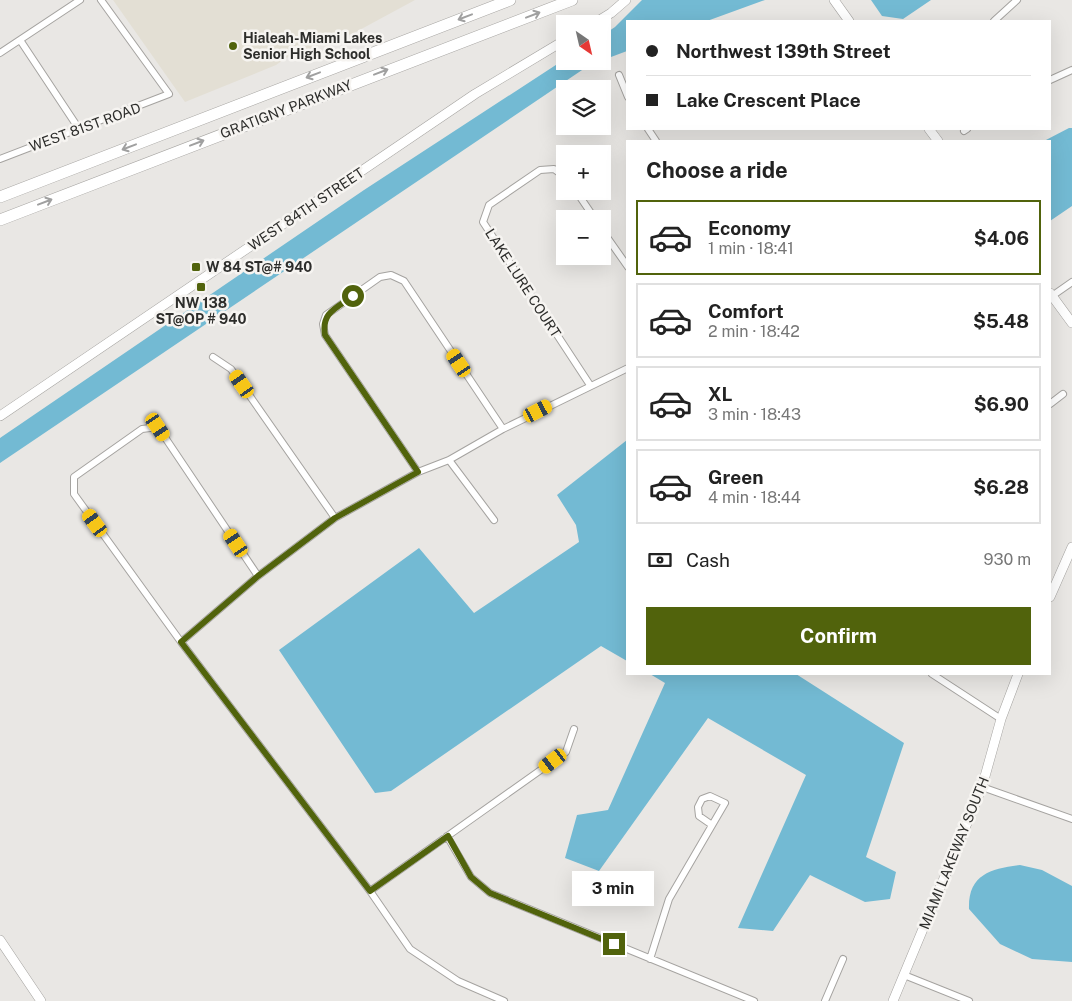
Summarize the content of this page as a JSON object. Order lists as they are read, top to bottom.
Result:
{
  "streets": {
    "highway": ["GRATIGNY PARKWAY"],
    "street": [
      "WEST 81ST ROAD",
      "WEST 84TH STREET",
      "LAKE LURE COURT",
      "MIAMI LAKEWAY SOUTH"
    ]
  },
  "places": {
    "other": ["Hialeah-Miami Lakes Senior High School"],
    "transit": ["W 84 ST@# 940", "NW 138 ST@OP # 940"]
  },
  "north": "bottom right",
  "page": {
    "map_buttons": ["+", "−"],
    "banner": ["Northwest 139th Street", "Lake Crescent Place"],
    "heading": "Choose a ride",
    "list": [
      {
        "name": "Economy",
        "note": "1 min · 18:41",
        "value": "$4.06"
      },
      {
        "name": "Comfort",
        "note": "2 min · 18:42",
        "value": "$5.48"
      },
      {
        "name": "XL",
        "note": "3 min · 18:43",
        "value": "$6.90"
      },
      {
        "name": "Green",
        "note": "4 min · 18:44",
        "value": "$6.28"
      }
    ],
    "pay": ["Cash", "930 m"],
    "buttons": "Confirm",
    "bubble": "3 min"
  }
}
